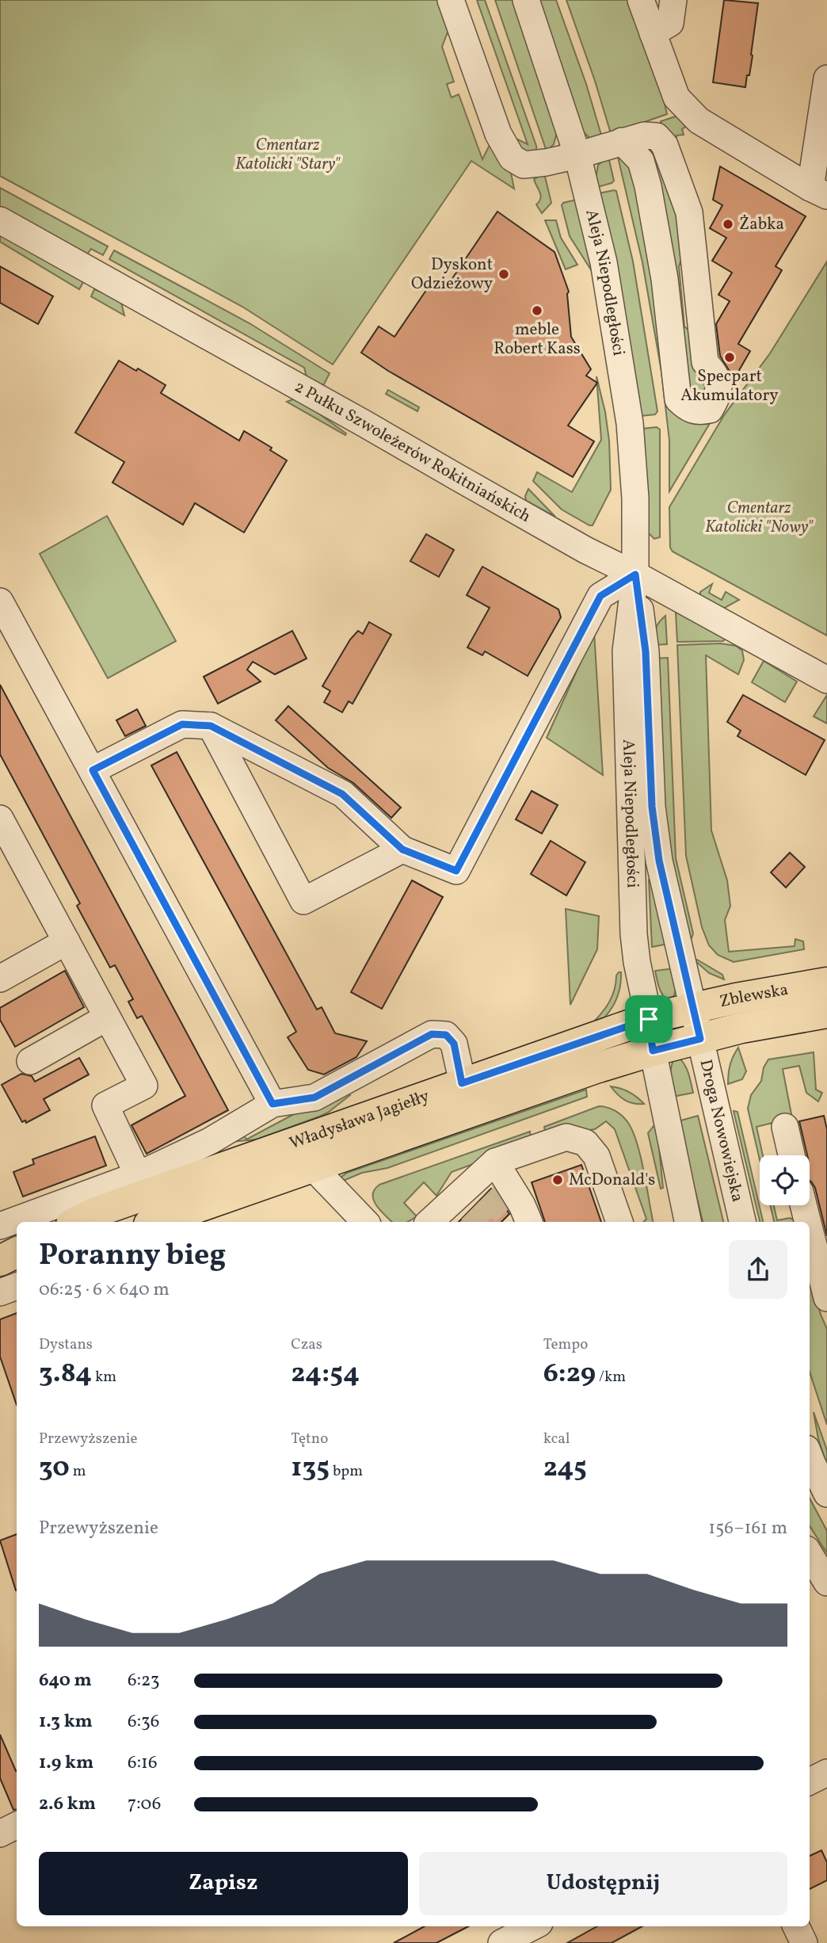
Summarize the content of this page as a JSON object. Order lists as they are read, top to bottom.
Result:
{
  "streets": {
    "main road": ["Zblewska", "Władysława Jagiełły"],
    "street": ["Aleja Niepodległości", "2 Pułku Szwoleżerów Rokitniańskich", "Droga Nowowiejska"]
  },
  "crossings": [
    ["Aleja Niepodległości", "2 Pułku Szwoleżerów Rokitniańskich"],
    ["Aleja Niepodległości", "Zblewska"],
    ["Aleja Niepodległości", "Władysława Jagiełły"],
    ["Aleja Niepodległości", "Droga Nowowiejska"],
    ["Zblewska", "Władysława Jagiełły"],
    ["Zblewska", "Droga Nowowiejska"]
  ],
  "parks": ["Cmentarz Katolicki \"Stary\"", "Cmentarz Katolicki \"Nowy\""],
  "places": [
    "Żabka",
    "Dyskont Odzieżowy",
    "meble Robert Kass",
    "Specpart Akumulatory",
    "McDonald's"
  ],
  "page": {
    "heading": ["Poranny bieg", "06:25 · 6 × 640 m"],
    "stats": [
      ["Dystans", "3.84 km"],
      ["Czas", "24:54"],
      ["Tempo", "6:29 /km"],
      ["Przewyższenie", "30 m"],
      ["Tętno", "135 bpm"],
      ["kcal", "245"]
    ],
    "chart": ["Przewyższenie", "156–161 m"],
    "list": [
      {
        "name": "640 m",
        "note": "6:23"
      },
      {
        "name": "1.3 km",
        "note": "6:36"
      },
      {
        "name": "1.9 km",
        "note": "6:16"
      },
      {
        "name": "2.6 km",
        "note": "7:06"
      }
    ],
    "buttons": ["Zapisz", "Udostępnij"]
  }
}
